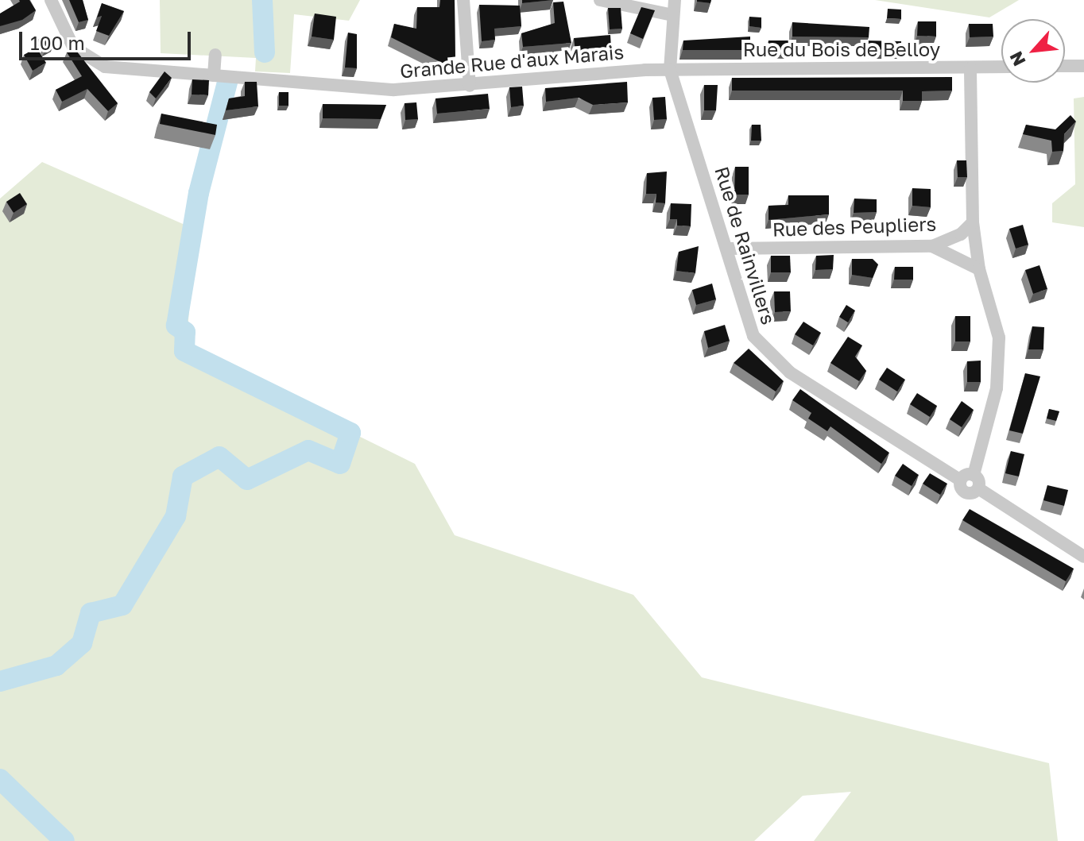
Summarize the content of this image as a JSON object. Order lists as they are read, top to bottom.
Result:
{
  "streets": {
    "street": [
      "Rue du Bois de Belloy",
      "Grande Rue d'aux Marais",
      "Rue des Peupliers",
      "Rue de Rainvillers"
    ]
  },
  "crossings": [
    ["Rue du Bois de Belloy", "Grande Rue d'aux Marais"],
    ["Rue du Bois de Belloy", "Rue de Rainvillers"],
    ["Grande Rue d'aux Marais", "Rue de Rainvillers"],
    ["Rue des Peupliers", "Rue de Rainvillers"]
  ],
  "scale_bar": "100 m",
  "north": "bottom left"
}
